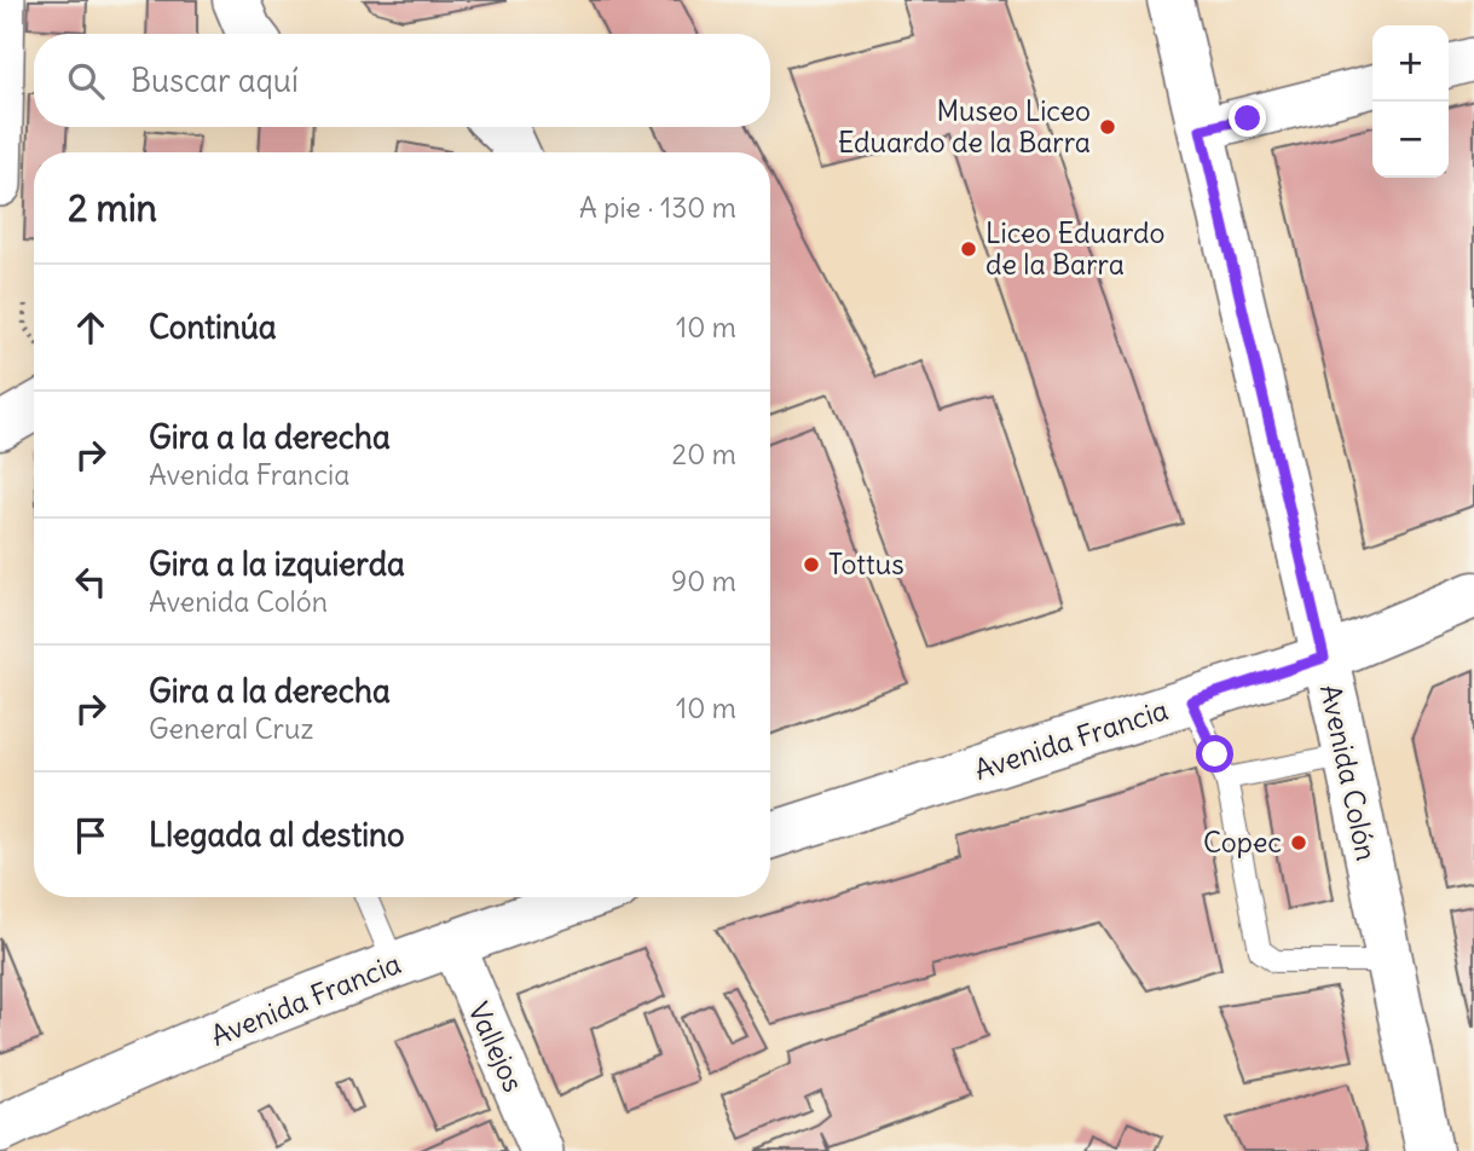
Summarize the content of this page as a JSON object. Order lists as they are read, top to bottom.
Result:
{
  "streets": {
    "main road": ["Avenida Francia", "Avenida Colón"],
    "street": ["Vallejos"]
  },
  "crossings": [
    ["Avenida Francia", "Avenida Colón"],
    ["Avenida Francia", "Vallejos"]
  ],
  "places": [
    "Museo Liceo Eduardo de la Barra",
    "Liceo Eduardo de la Barra",
    "Tottus",
    "Copec"
  ],
  "page": {
    "map_buttons": ["+", "−"],
    "search": "Buscar aquí",
    "heading": ["2 min", "A pie · 130 m"],
    "list": [
      ["Continúa", "10 m"],
      ["Gira a la derecha", "Avenida Francia", "20 m"],
      ["Gira a la izquierda", "Avenida Colón", "90 m"],
      ["Gira a la derecha", "General Cruz", "10 m"],
      "Llegada al destino"
    ]
  }
}
